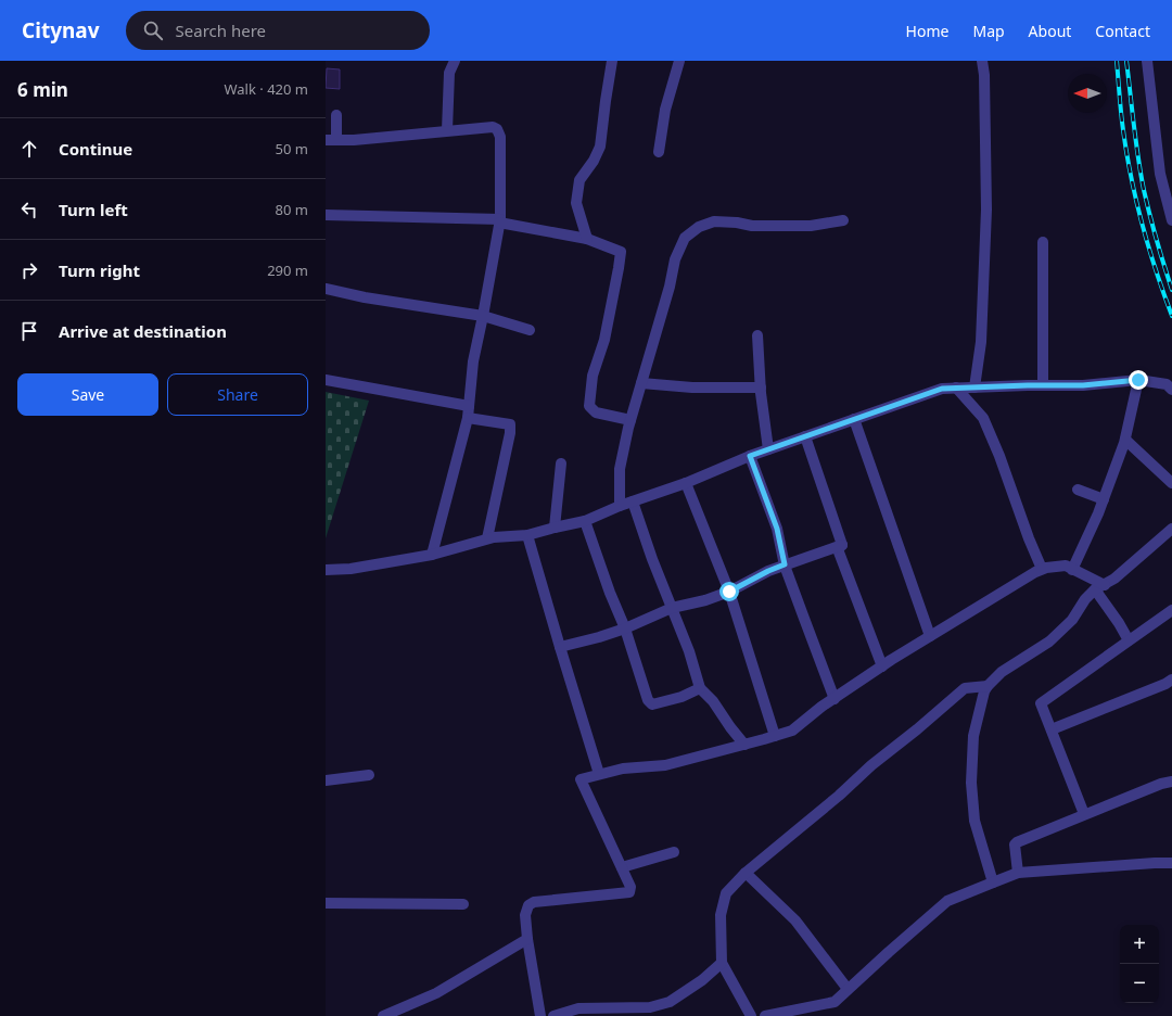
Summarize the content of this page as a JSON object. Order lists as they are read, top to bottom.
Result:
{
  "north": "left",
  "page": {
    "header": "Citynav",
    "search": "Search here",
    "nav": [
      "Home",
      "Map",
      "About",
      "Contact"
    ],
    "heading": ["6 min", "Walk · 420 m"],
    "list": [
      ["Continue", "50 m"],
      ["Turn left", "80 m"],
      ["Turn right", "290 m"],
      "Arrive at destination"
    ],
    "buttons": ["Save", "Share"],
    "map_buttons": ["+", "−"]
  }
}
